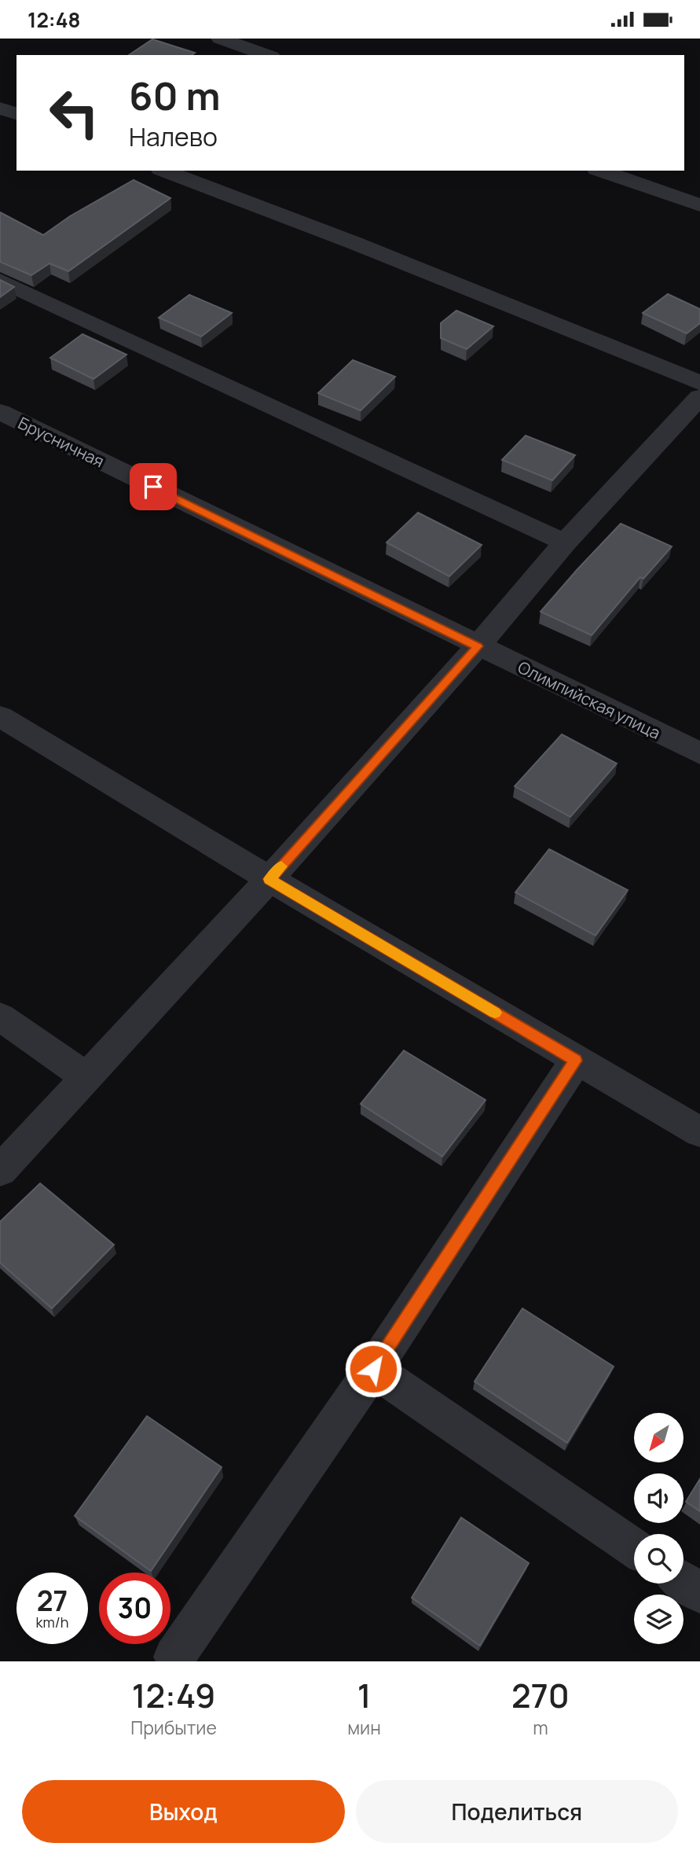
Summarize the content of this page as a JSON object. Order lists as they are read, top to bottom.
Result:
{
  "streets": {
    "street": ["Брусничная", "Олимпийская улица"]
  },
  "crossings": [
    ["Брусничная", "Олимпийская улица"]
  ],
  "north": "bottom left",
  "page": {
    "status": "12:48",
    "turn": ["60 m", "Налево"],
    "speed": "27 km/h",
    "limit": "30",
    "eta": [
      "12:49",
      "Прибытие",
      "1",
      "мин",
      "270",
      "m"
    ],
    "buttons": ["Выход", "Поделиться"]
  }
}
